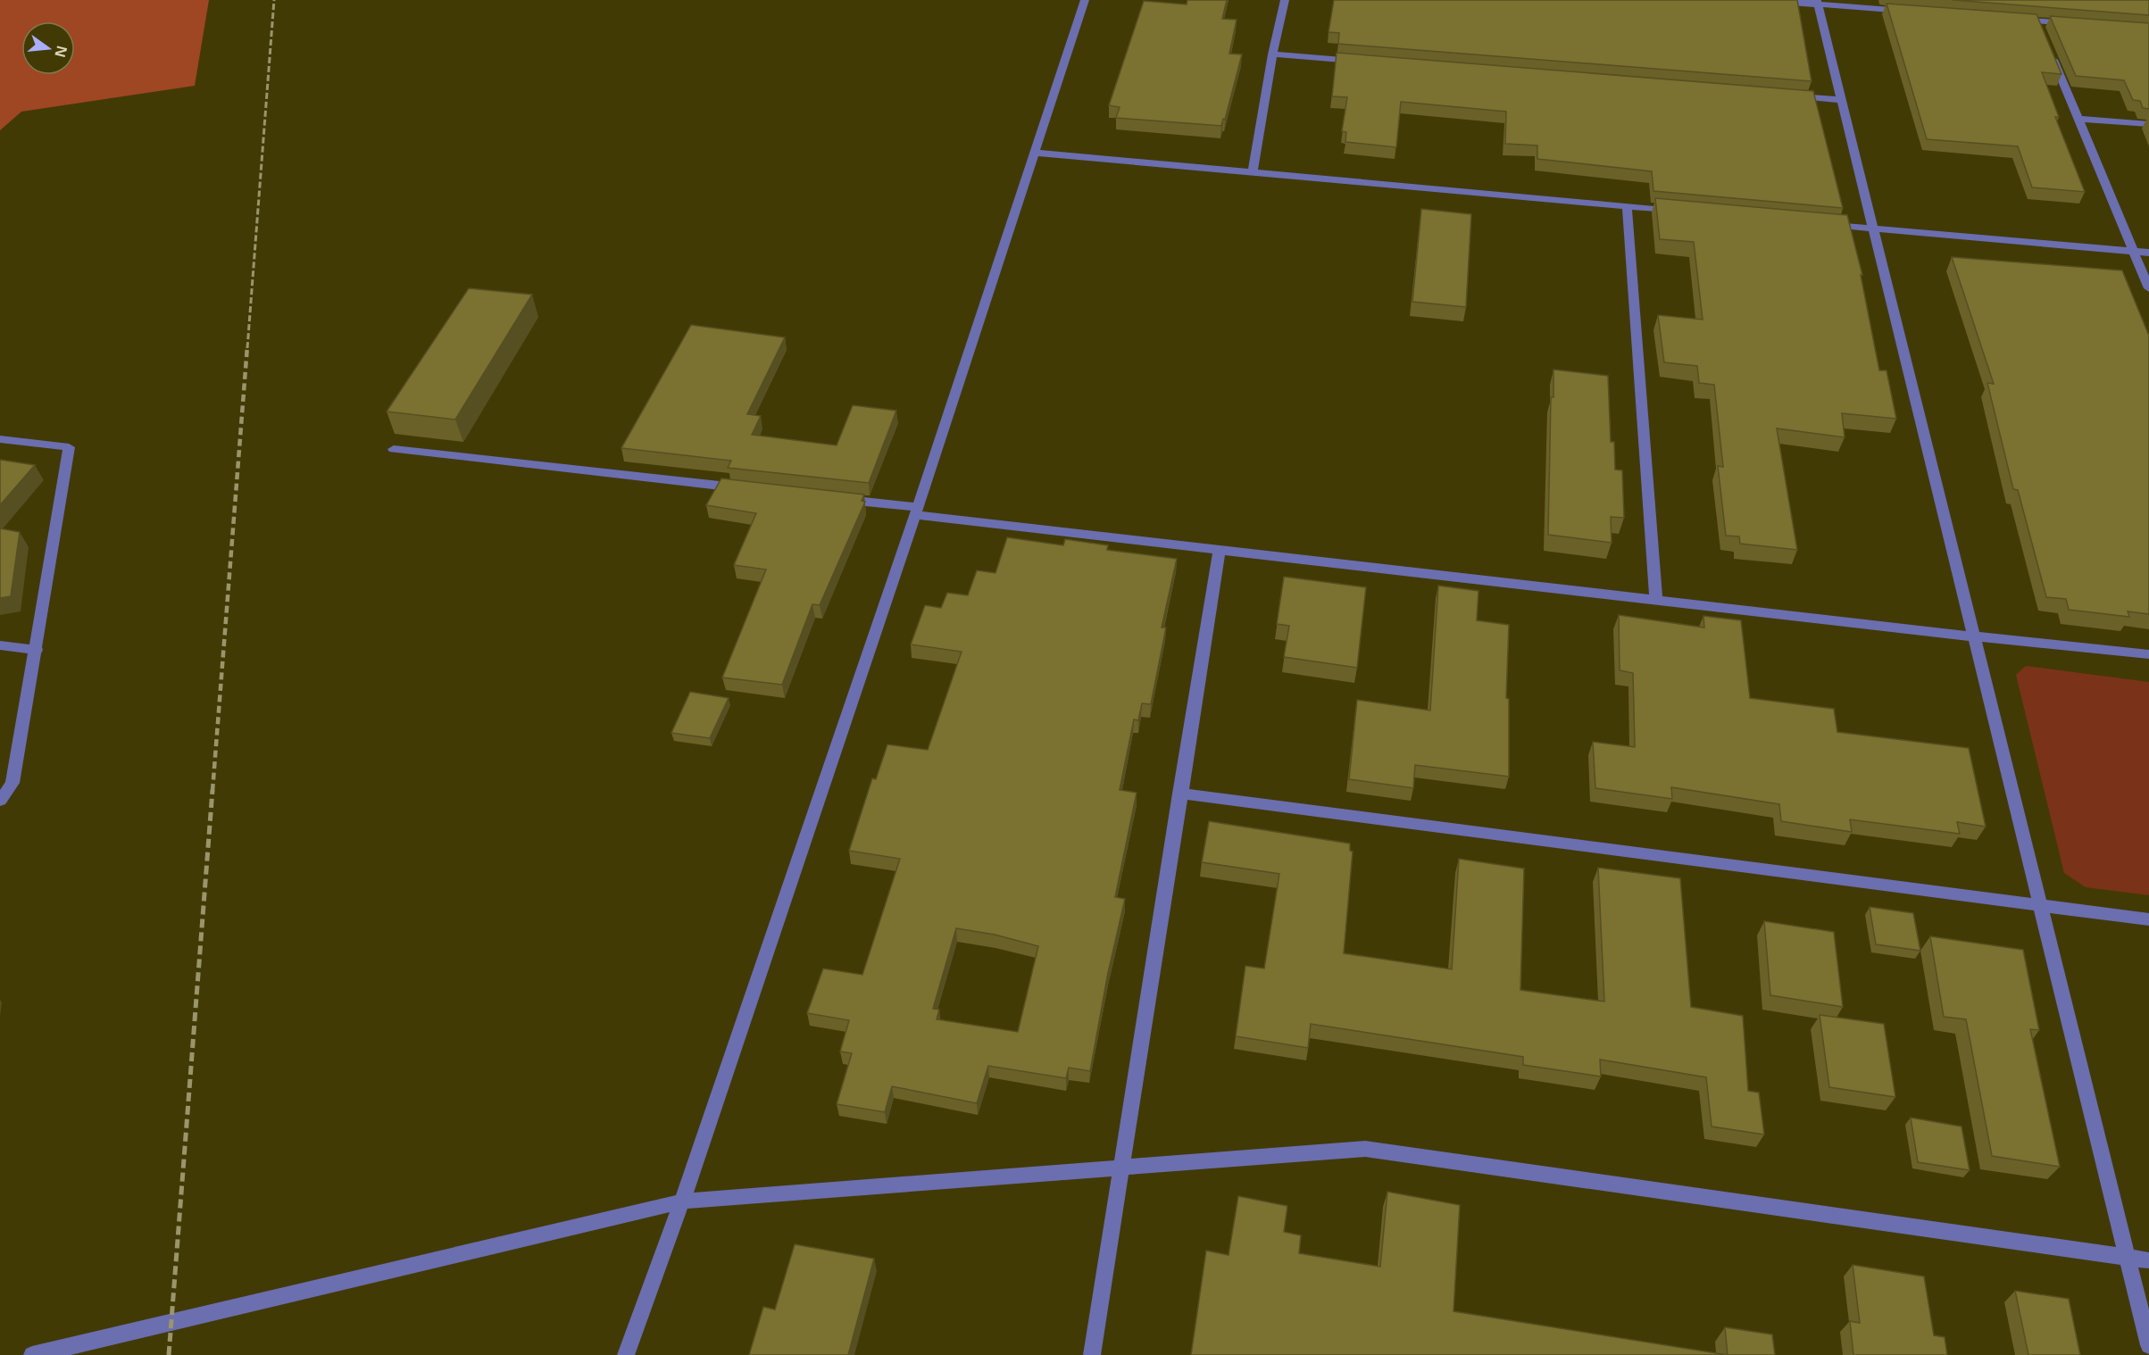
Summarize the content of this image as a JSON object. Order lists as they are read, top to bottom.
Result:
{
  "north": "right"
}
